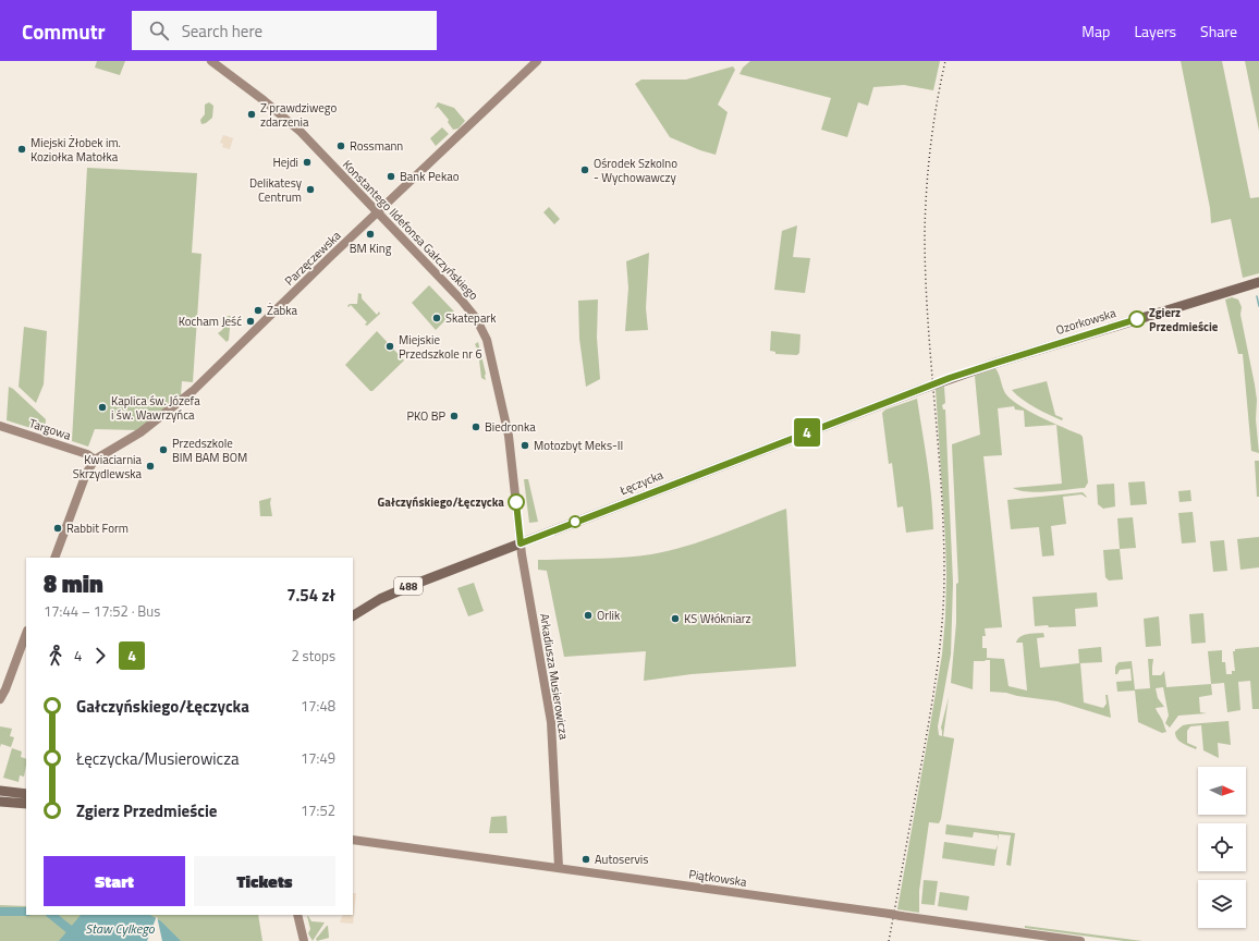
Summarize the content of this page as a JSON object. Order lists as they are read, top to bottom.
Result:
{
  "streets": {
    "main road": ["Ozorkowska", "Łęczycka", "488"],
    "street": [
      "Konstantego Ildefonsa Gałczyńskiego",
      "Parzęczewska",
      "Targowa",
      "Arkadiusza Musierowicza",
      "Piątkowska"
    ]
  },
  "crossings": [
    ["Konstantego Ildefonsa Gałczyńskiego", "Parzęczewska"],
    ["Konstantego Ildefonsa Gałczyńskiego", "Łęczycka"],
    ["Konstantego Ildefonsa Gałczyńskiego", "Arkadiusza Musierowicza"],
    ["Parzęczewska", "Targowa"],
    ["Ozorkowska", "Łęczycka"],
    ["Łęczycka", "Arkadiusza Musierowicza"],
    ["Arkadiusza Musierowicza", "Piątkowska"]
  ],
  "water": ["Staw Cylkego"],
  "places": [
    "Z prawdziwego zdarzenia",
    "Rossmann",
    "Miejski Żłobek im. Koziołka Matołka",
    "Hejdi",
    "Ośrodek Szkolno - Wychowawczy",
    "Bank Pekao",
    "Delikatesy Centrum",
    "BM King",
    "Żabka",
    "Skatepark",
    "Zgierz Przedmieście",
    "Kocham Jeść",
    "Miejskie Przedszkole nr 6",
    "Kaplica św. Józefa i św. Wawrzyńca",
    "PKO BP",
    "Biedronka",
    "Motozbyt Meks-II",
    "Przedszkole BIM BAM BOM",
    "Kwiaciarnia Skrzydlewska",
    "Gałczyńskiego/Łęczycka",
    "Rabbit Form",
    "Orlik",
    "KS Włókniarz",
    "Autoservis"
  ],
  "lines": ["bus line 4"],
  "north": "right",
  "page": {
    "header": "Commutr",
    "search": "Search here",
    "nav": ["Map", "Layers", "Share"],
    "on_map": "4",
    "heading": ["8 min", "17:44 – 17:52 · Bus", "7.54 zł"],
    "legs": ["4", "4", "2 stops"],
    "list": [
      {
        "name": "Gałczyńskiego/Łęczycka",
        "value": "17:48"
      },
      {
        "name": "Łęczycka/Musierowicza",
        "value": "17:49"
      },
      {
        "name": "Zgierz Przedmieście",
        "value": "17:52"
      }
    ],
    "buttons": ["Start", "Tickets"]
  }
}
